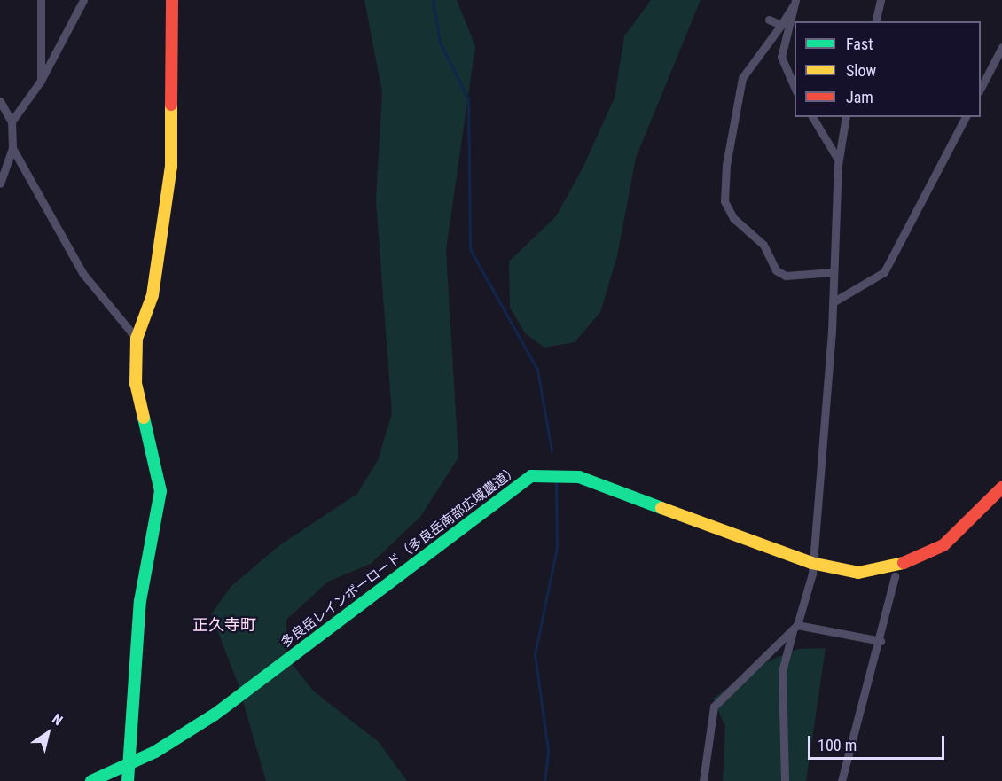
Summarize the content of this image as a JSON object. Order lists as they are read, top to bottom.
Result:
{
  "streets": {
    "street": ["多良岳レインボーロード（多良岳南部広域農道）"]
  },
  "districts": ["正久寺町"],
  "legend": ["Fast", "Slow", "Jam"],
  "scale_bar": "100 m",
  "north": "top right"
}
